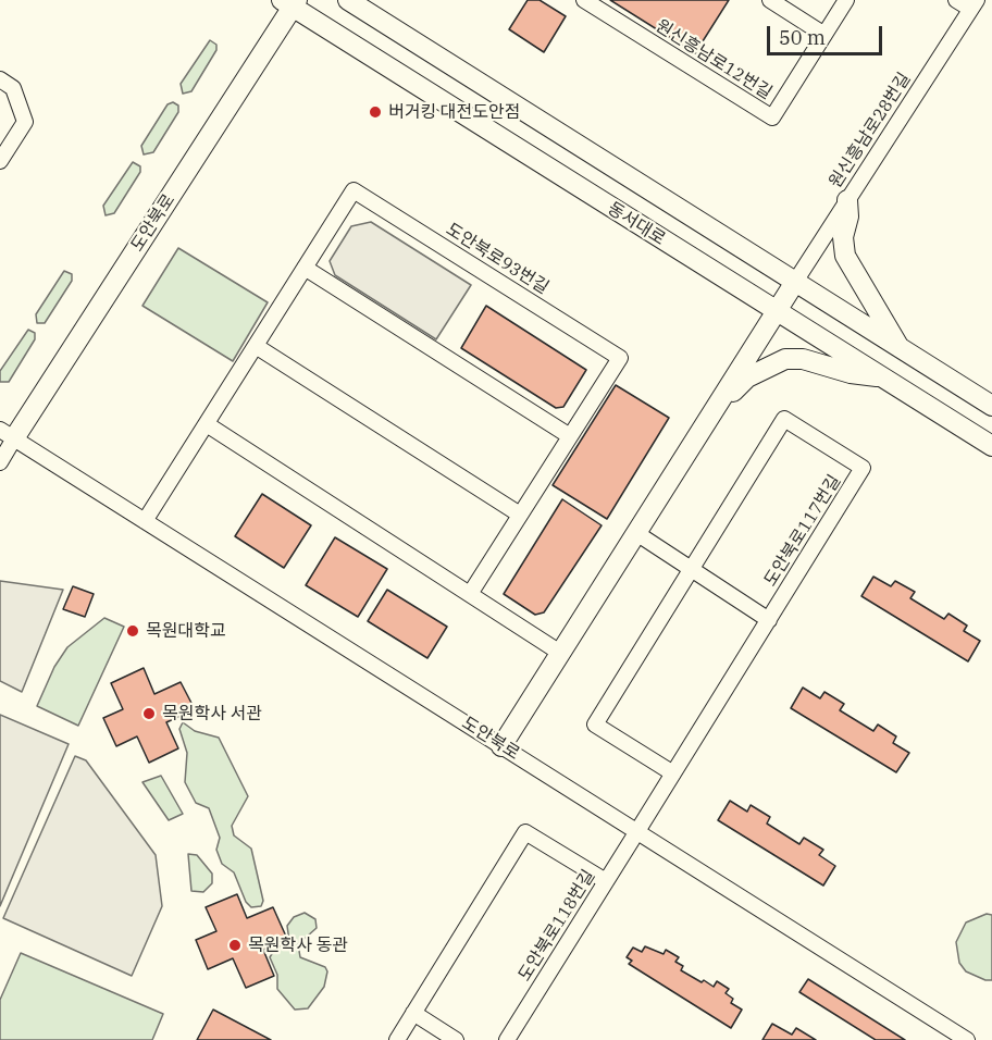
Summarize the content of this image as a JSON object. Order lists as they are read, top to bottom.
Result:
{
  "streets": {
    "street": [
      "원신흥남로12번길",
      "원신흥남로28번길",
      "도안북로",
      "동서대로",
      "도안북로93번길",
      "도안북로117번길",
      "도안북로118번길"
    ]
  },
  "crossings": [
    ["원신흥남로28번길", "동서대로"],
    ["도안북로", "동서대로"],
    ["도안북로", "도안북로93번길"],
    ["도안북로", "도안북로117번길"],
    ["도안북로", "도안북로118번길"],
    ["도안북로117번길", "도안북로118번길"]
  ],
  "places": [
    "버거킹 대전도안점",
    "목원대학교",
    "목원학사 서관",
    "목원학사 동관"
  ],
  "scale_bar": "50 m"
}
